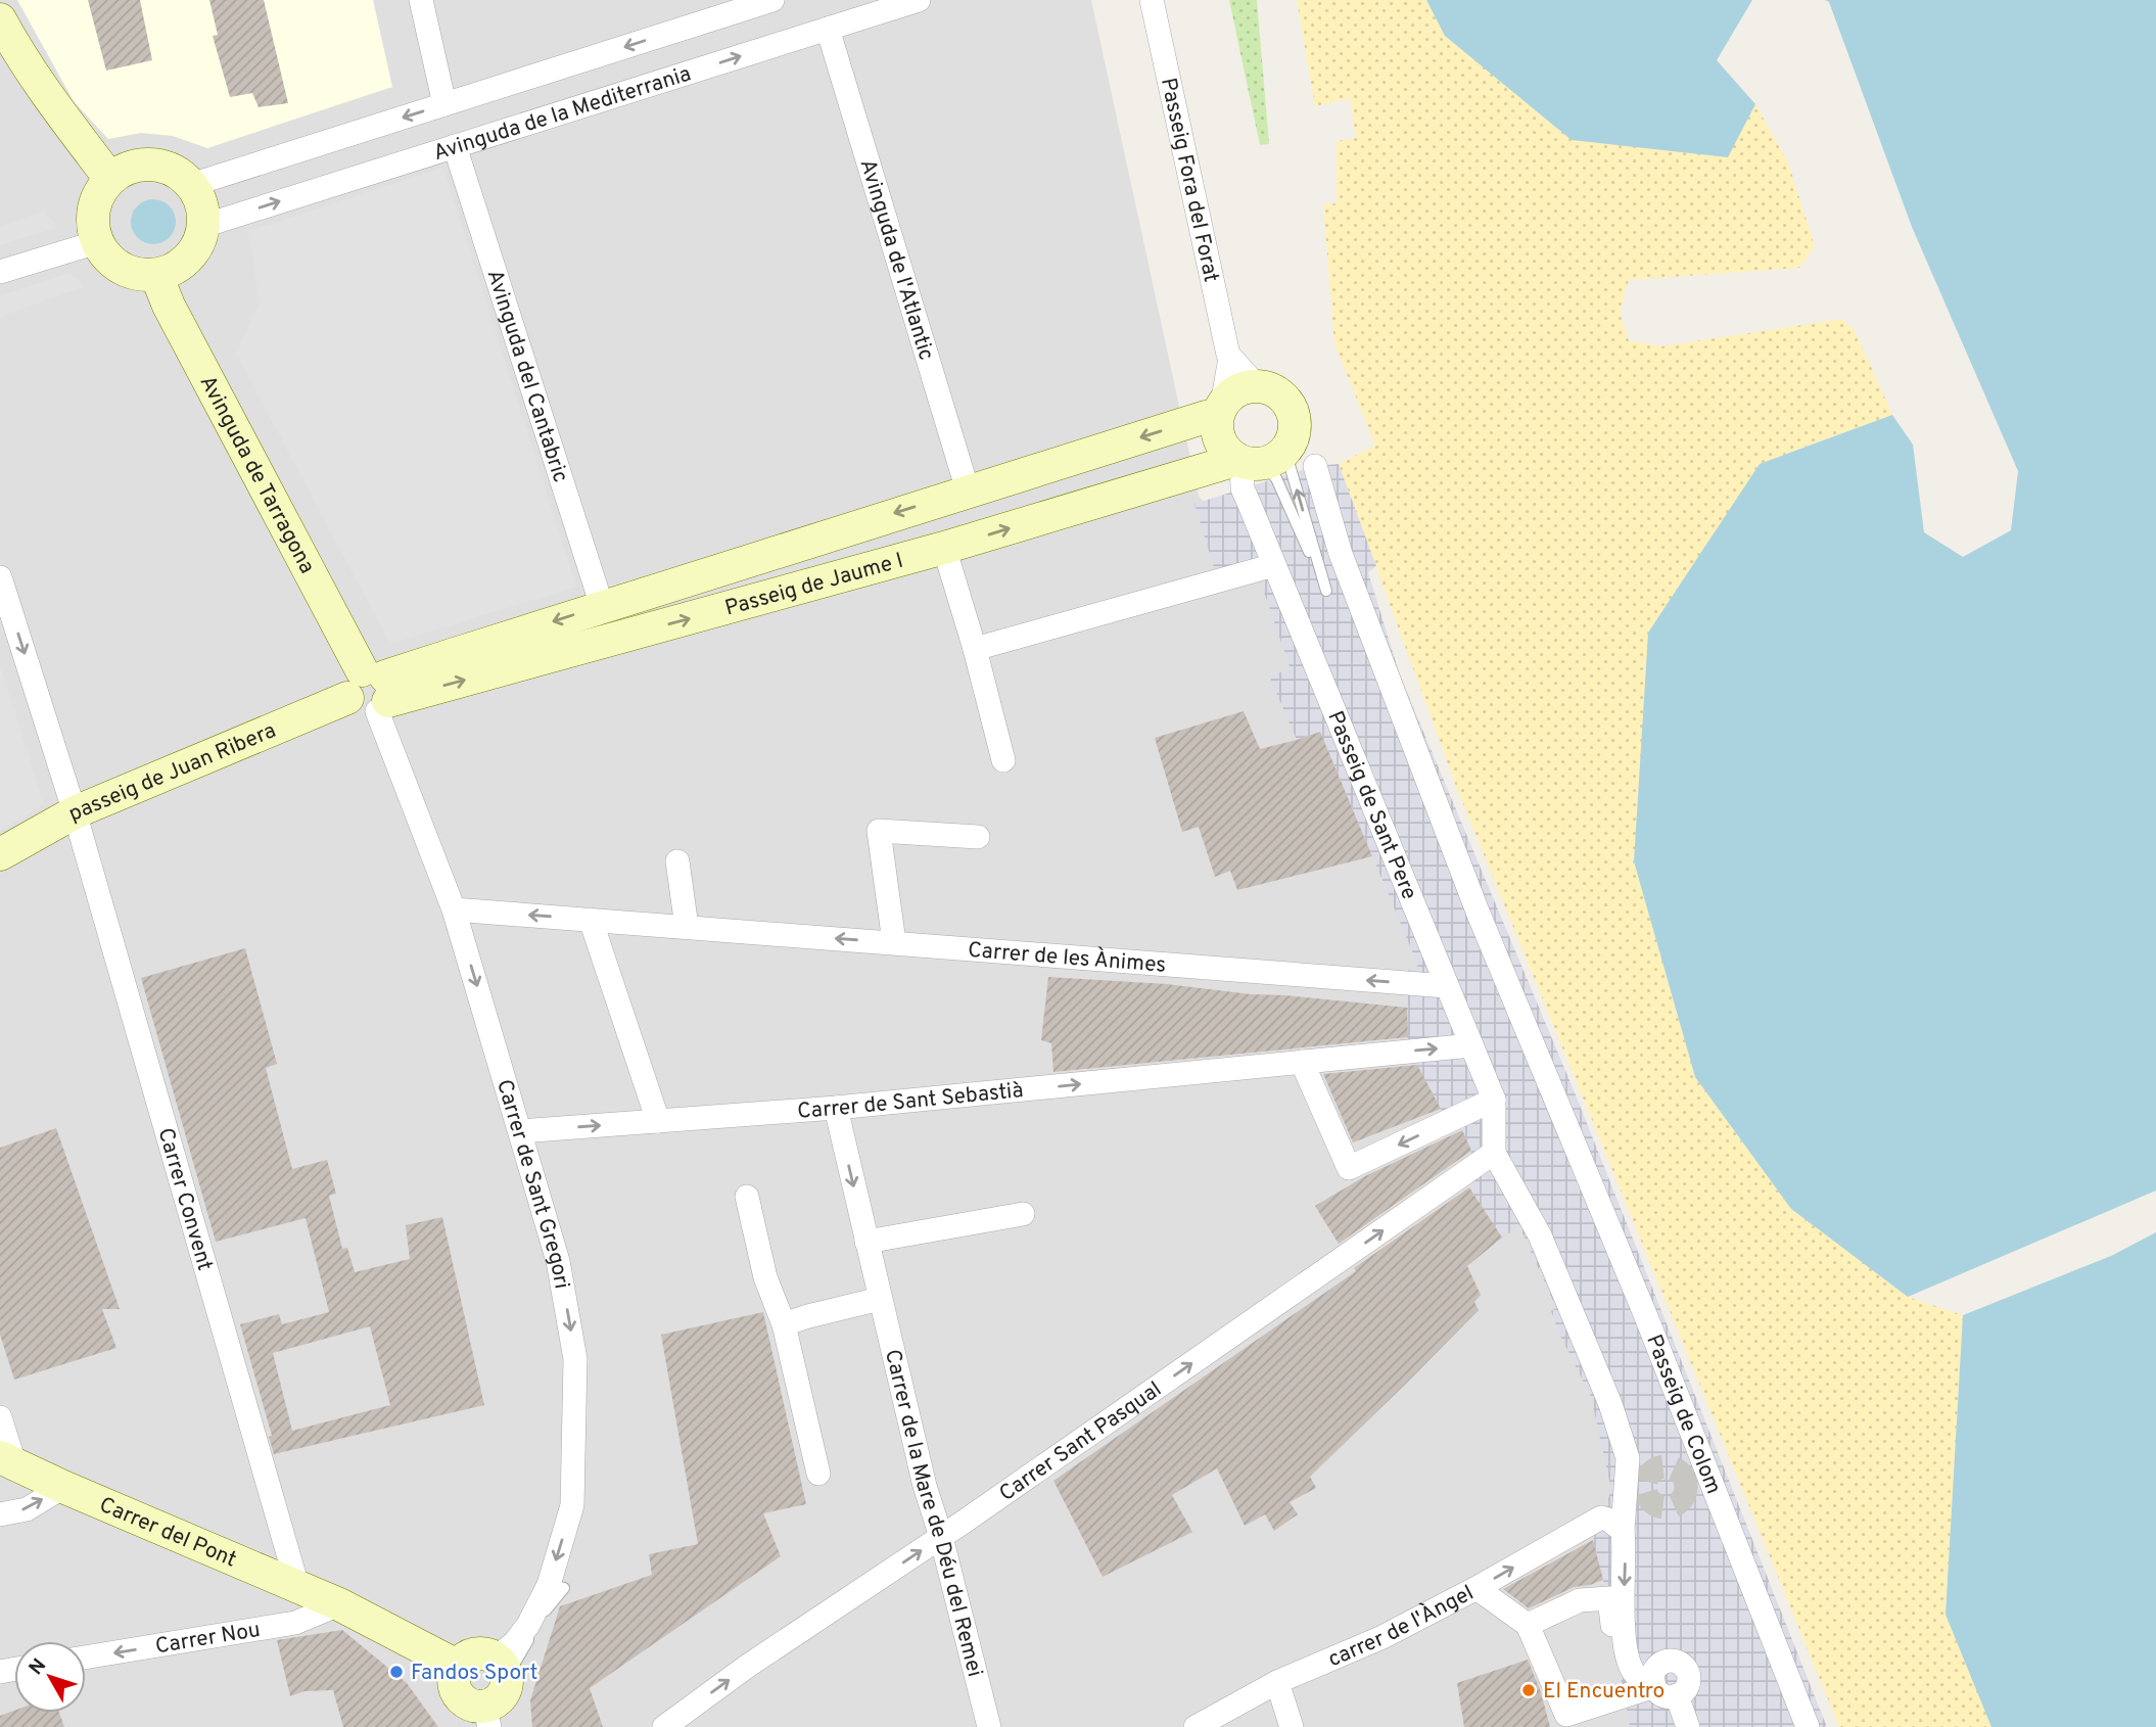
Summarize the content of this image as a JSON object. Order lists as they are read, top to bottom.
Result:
{
  "streets": {
    "street": [
      "Avinguda de la Mediterrania",
      "Passeig Fora del Forat",
      "Avinguda de l'Atlantic",
      "Avinguda del Cantabric",
      "Avinguda de Tarragona",
      "Passeig de Jaume I",
      "passeig de Juan Ribera",
      "Passeig de Sant Pere",
      "Carrer de les Ànimes",
      "Carrer de Sant Sebastià",
      "Carrer de Sant Gregori",
      "Carrer Convent",
      "Passeig de Colom",
      "Carrer Sant Pasqual",
      "Carrer de la Mare de Déu del Remei",
      "Carrer del Pont",
      "carrer de l'Àngel",
      "Carrer Nou"
    ]
  },
  "crossings": [
    ["Avinguda de la Mediterrania", "Avinguda de l'Atlantic"],
    ["Avinguda de la Mediterrania", "Avinguda del Cantabric"],
    ["Avinguda de la Mediterrania", "Avinguda de Tarragona"],
    ["Passeig Fora del Forat", "Passeig de Jaume I"],
    ["Passeig Fora del Forat", "Passeig de Sant Pere"],
    ["Avinguda de l'Atlantic", "Passeig de Jaume I"],
    ["Avinguda del Cantabric", "Passeig de Jaume I"],
    ["Avinguda de Tarragona", "Passeig de Jaume I"],
    ["Avinguda de Tarragona", "passeig de Juan Ribera"],
    ["Avinguda de Tarragona", "Carrer de Sant Gregori"],
    ["Passeig de Jaume I", "passeig de Juan Ribera"],
    ["Passeig de Jaume I", "Passeig de Sant Pere"],
    ["Passeig de Jaume I", "Carrer de Sant Gregori"],
    ["passeig de Juan Ribera", "Carrer de Sant Gregori"],
    ["passeig de Juan Ribera", "Carrer Convent"],
    ["Passeig de Sant Pere", "Carrer de les Ànimes"],
    ["Passeig de Sant Pere", "Carrer de Sant Sebastià"],
    ["Passeig de Sant Pere", "Carrer Sant Pasqual"],
    ["Carrer de les Ànimes", "Carrer de Sant Gregori"],
    ["Carrer de Sant Sebastià", "Carrer de Sant Gregori"],
    ["Carrer de Sant Sebastià", "Carrer de la Mare de Déu del Remei"],
    ["Carrer de Sant Gregori", "Carrer del Pont"],
    ["Carrer Convent", "Carrer del Pont"],
    ["Carrer Sant Pasqual", "Carrer de la Mare de Déu del Remei"],
    ["Carrer del Pont", "Carrer Nou"]
  ],
  "one_way": [
    "Carrer de les Ànimes",
    "Carrer de Sant Sebastià",
    "Carrer Sant Pasqual",
    "Carrer Nou"
  ],
  "places": ["Fandos Sport", "El Encuentro"],
  "north": "top left"
}
